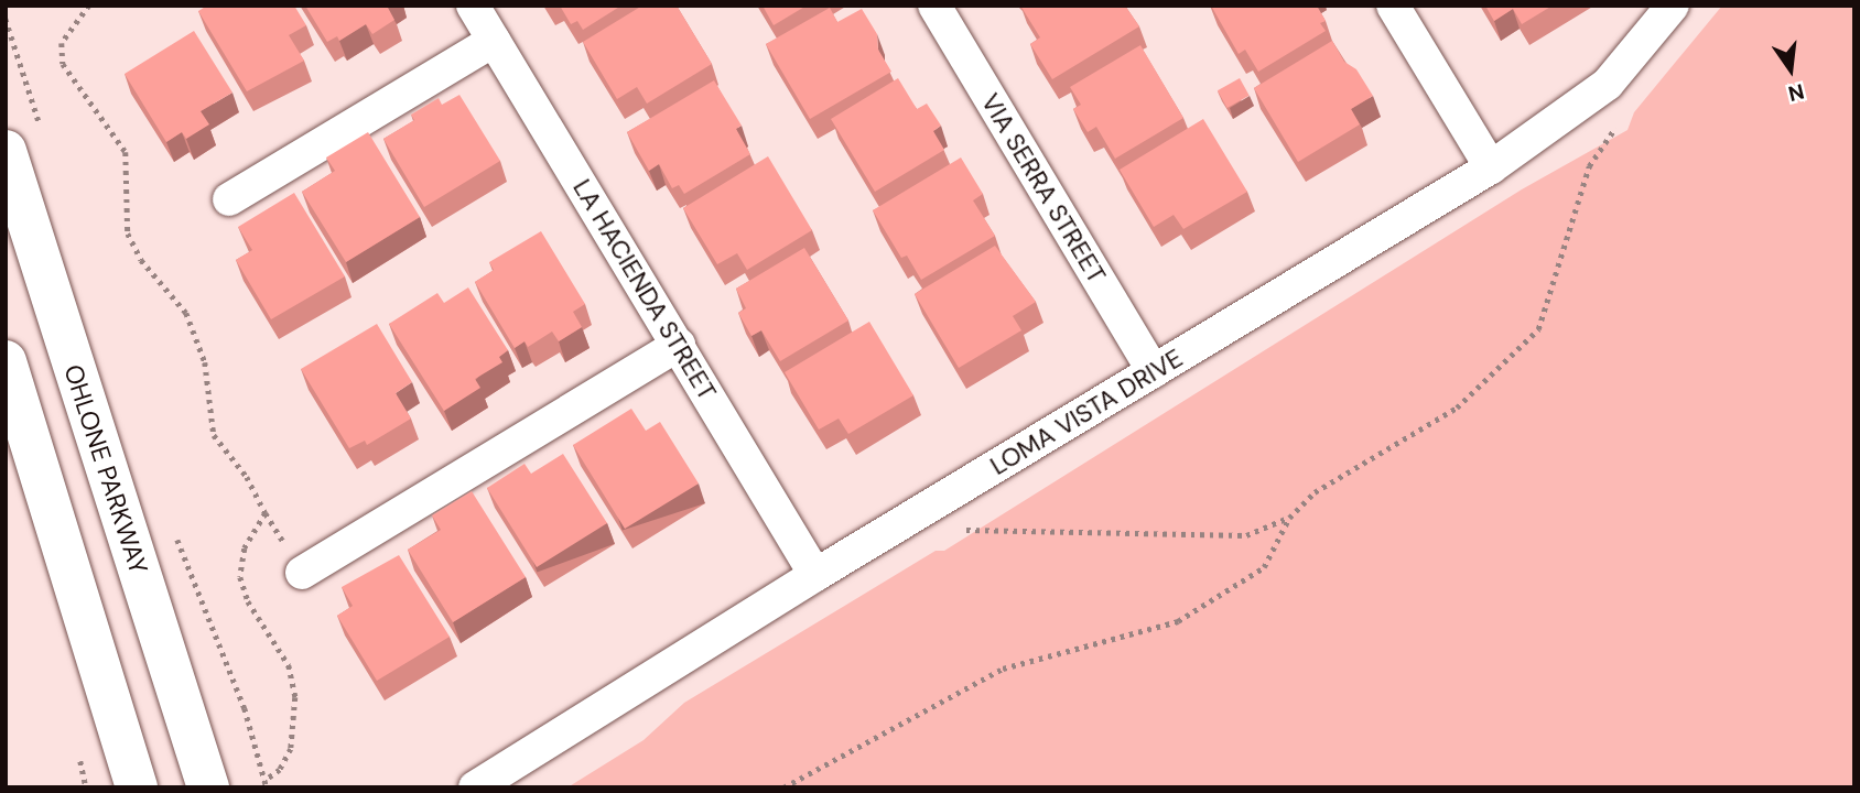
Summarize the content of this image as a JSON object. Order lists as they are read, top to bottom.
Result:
{
  "streets": {
    "street": [
      "VIA SERRA STREET",
      "LA HACIENDA STREET",
      "LOMA VISTA DRIVE",
      "OHLONE PARKWAY"
    ]
  },
  "crossings": [
    ["VIA SERRA STREET", "LOMA VISTA DRIVE"],
    ["LA HACIENDA STREET", "LOMA VISTA DRIVE"]
  ],
  "north": "bottom"
}
